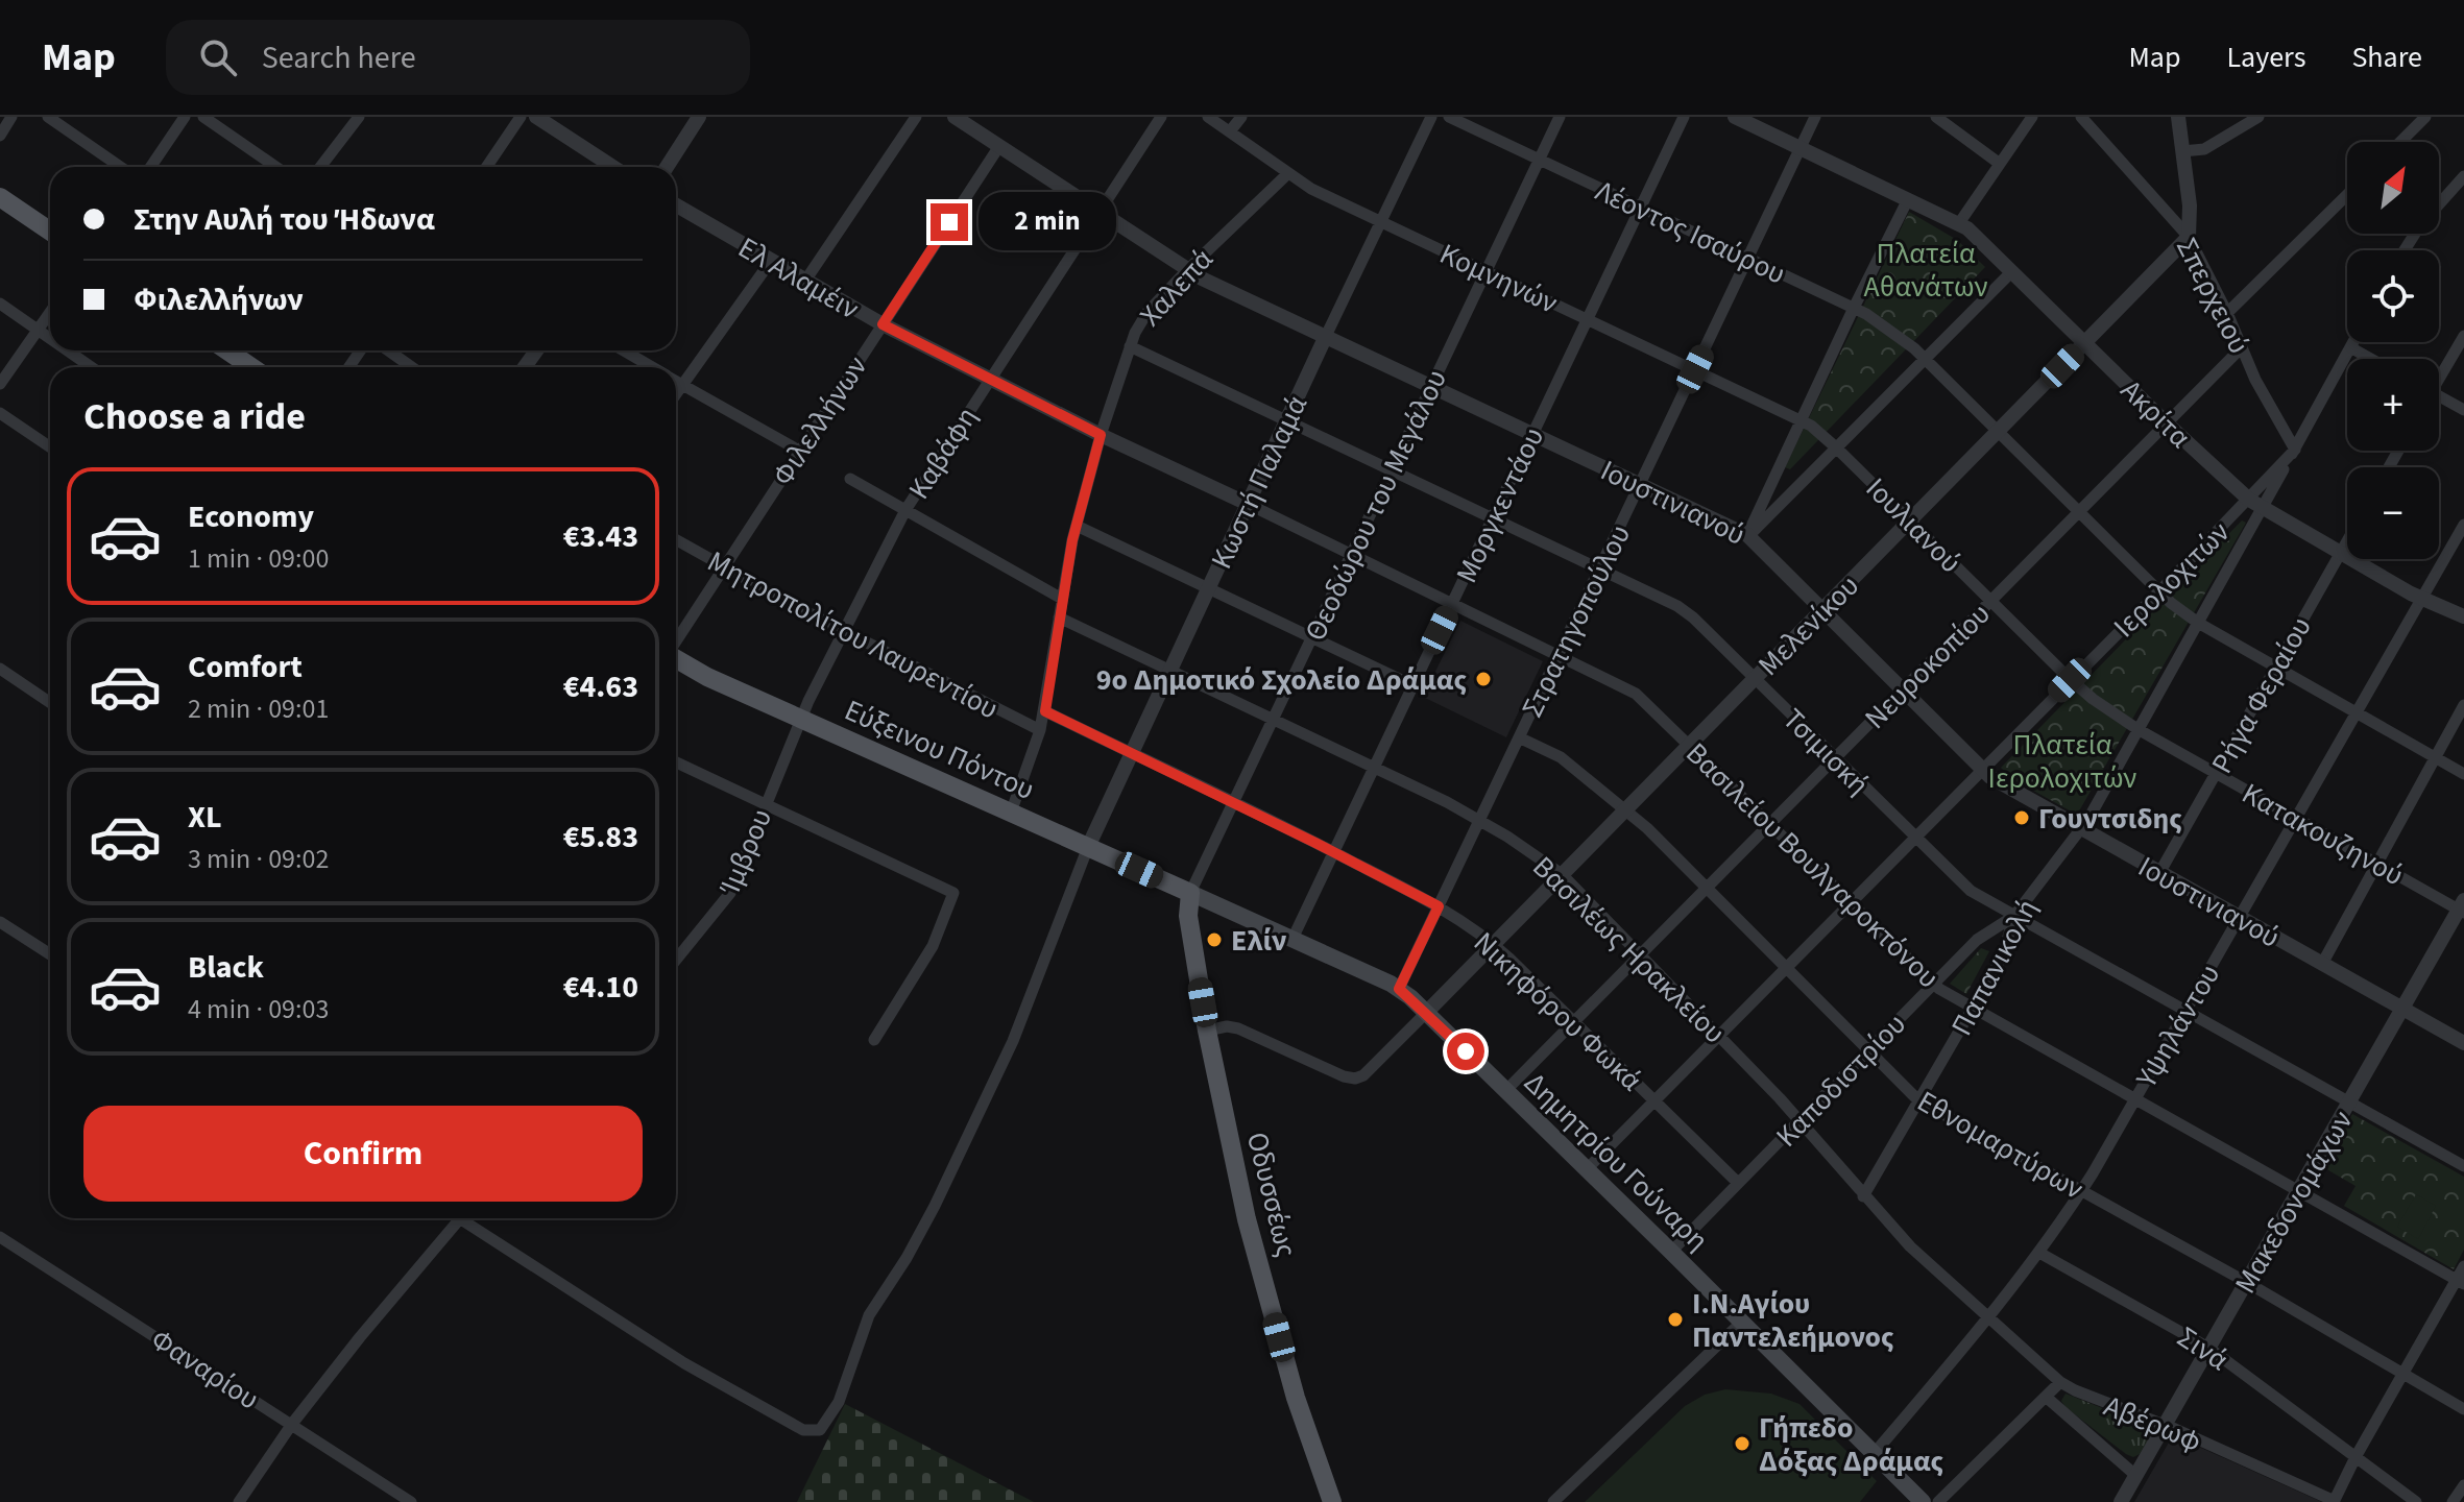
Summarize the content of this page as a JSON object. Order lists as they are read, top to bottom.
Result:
{
  "streets": {
    "main road": ["Εύξεινου Πόντου", "Δημητρίου Γούναρη", "Οδυσσέως"],
    "street": [
      "Λέοντος Ισαύρου",
      "Ελ Αλαμέιν",
      "Κομνηνών",
      "Χαλεπά",
      "Σπερχειού",
      "Ακρίτα",
      "Φιλελλήνων",
      "Καβάφη",
      "Κωστή Παλαμά",
      "Ιουστινιανού",
      "Θεοδώρου του Μεγάλου",
      "Μοργκεντάου",
      "Ιουλιανού",
      "Ιερολοχιτών",
      "Στρατηγοπούλου",
      "Μελενίκου",
      "Μητροπολίτου Λαυρεντίου",
      "Νευροκοπίου",
      "Ρήγα Φεραίου",
      "Τσιμισκή",
      "Κατακουζηνού",
      "Ίμβρου",
      "Βασιλείου Βουλγαροκτόνου",
      "Βασιλέως Ηρακλείου",
      "Παπανικολή",
      "Νικηφόρου Φωκά",
      "Υψηλάντου",
      "Καποδιστρίου",
      "Εθνομαρτύρων",
      "Μακεδονομάχων",
      "Σινά",
      "Φαναρίου",
      "Αβέρωφ"
    ]
  },
  "crossings": [
    ["Λέοντος Ισαύρου", "Θεοδώρου του Μεγάλου"],
    ["Λέοντος Ισαύρου", "Μοργκεντάου"],
    ["Λέοντος Ισαύρου", "Ιερολοχιτών"],
    ["Λέοντος Ισαύρου", "Στρατηγοπούλου"],
    ["Λέοντος Ισαύρου", "Μελενίκου"],
    ["Λέοντος Ισαύρου", "Νευροκοπίου"],
    ["Λέοντος Ισαύρου", "Ρήγα Φεραίου"],
    ["Λέοντος Ισαύρου", "Υψηλάντου"],
    ["Ελ Αλαμέιν", "Χαλεπά"],
    ["Ελ Αλαμέιν", "Φιλελλήνων"],
    ["Ελ Αλαμέιν", "Καβάφη"],
    ["Ελ Αλαμέιν", "Κωστή Παλαμά"],
    ["Ελ Αλαμέιν", "Βασιλείου Βουλγαροκτόνου"],
    ["Κομνηνών", "Χαλεπά"],
    ["Κομνηνών", "Κωστή Παλαμά"],
    ["Κομνηνών", "Θεοδώρου του Μεγάλου"],
    ["Κομνηνών", "Μοργκεντάου"],
    ["Κομνηνών", "Ιουλιανού"],
    ["Κομνηνών", "Στρατηγοπούλου"],
    ["Χαλεπά", "Ιουστινιανού"],
    ["Χαλεπά", "Μητροπολίτου Λαυρεντίου"],
    ["Χαλεπά", "Εύξεινου Πόντου"],
    ["Χαλεπά", "Τσιμισκή"],
    ["Χαλεπά", "Βασιλέως Ηρακλείου"],
    ["Χαλεπά", "Νικηφόρου Φωκά"],
    ["Σπερχειού", "Ιερολοχιτών"],
    ["Σπερχειού", "Μελενίκου"],
    ["Σπερχειού", "Νευροκοπίου"],
    ["Ακρίτα", "Ιερολοχιτών"],
    ["Ακρίτα", "Στρατηγοπούλου"],
    ["Ακρίτα", "Μελενίκου"],
    ["Ακρίτα", "Νευροκοπίου"],
    ["Ακρίτα", "Ρήγα Φεραίου"],
    ["Ακρίτα", "Υψηλάντου"],
    ["Φιλελλήνων", "Ιουστινιανού"],
    ["Φιλελλήνων", "Μητροπολίτου Λαυρεντίου"],
    ["Καβάφη", "Ιουστινιανού"],
    ["Καβάφη", "Μητροπολίτου Λαυρεντίου"],
    ["Καβάφη", "Εύξεινου Πόντου"],
    ["Καβάφη", "Ίμβρου"],
    ["Κωστή Παλαμά", "Ιουστινιανού"],
    ["Κωστή Παλαμά", "Εύξεινου Πόντου"],
    ["Κωστή Παλαμά", "Τσιμισκή"],
    ["Κωστή Παλαμά", "Βασιλείου Βουλγαροκτόνου"],
    ["Κωστή Παλαμά", "Βασιλέως Ηρακλείου"],
    ["Κωστή Παλαμά", "Νικηφόρου Φωκά"],
    ["Ιουστινιανού", "Θεοδώρου του Μεγάλου"],
    ["Ιουστινιανού", "Μοργκεντάου"],
    ["Ιουστινιανού", "Ιερολοχιτών"],
    ["Ιουστινιανού", "Στρατηγοπούλου"],
    ["Ιουστινιανού", "Μελενίκου"],
    ["Ιουστινιανού", "Νευροκοπίου"],
    ["Ιουστινιανού", "Ρήγα Φεραίου"],
    ["Ιουστινιανού", "Παπανικολή"],
    ["Ιουστινιανού", "Υψηλάντου"],
    ["Ιουστινιανού", "Μακεδονομάχων"],
    ["Θεοδώρου του Μεγάλου", "Εύξεινου Πόντου"],
    ["Θεοδώρου του Μεγάλου", "Τσιμισκή"],
    ["Θεοδώρου του Μεγάλου", "Βασιλείου Βουλγαροκτόνου"],
    ["Θεοδώρου του Μεγάλου", "Βασιλέως Ηρακλείου"],
    ["Θεοδώρου του Μεγάλου", "Νικηφόρου Φωκά"],
    ["Θεοδώρου του Μεγάλου", "Δημητρίου Γούναρη"],
    ["Θεοδώρου του Μεγάλου", "Οδυσσέως"],
    ["Μοργκεντάου", "Τσιμισκή"],
    ["Μοργκεντάου", "Βασιλείου Βουλγαροκτόνου"],
    ["Μοργκεντάου", "Βασιλέως Ηρακλείου"],
    ["Μοργκεντάου", "Νικηφόρου Φωκά"],
    ["Μοργκεντάου", "Δημητρίου Γούναρη"],
    ["Ιουλιανού", "Ιερολοχιτών"],
    ["Ιουλιανού", "Μελενίκου"],
    ["Ιουλιανού", "Νευροκοπίου"],
    ["Ιουλιανού", "Κατακουζηνού"],
    ["Ιερολοχιτών", "Τσιμισκή"],
    ["Ιερολοχιτών", "Κατακουζηνού"],
    ["Ιερολοχιτών", "Βασιλείου Βουλγαροκτόνου"],
    ["Ιερολοχιτών", "Βασιλέως Ηρακλείου"],
    ["Ιερολοχιτών", "Παπανικολή"],
    ["Ιερολοχιτών", "Νικηφόρου Φωκά"],
    ["Ιερολοχιτών", "Εθνομαρτύρων"],
    ["Ιερολοχιτών", "Δημητρίου Γούναρη"],
    ["Στρατηγοπούλου", "Τσιμισκή"],
    ["Στρατηγοπούλου", "Βασιλείου Βουλγαροκτόνου"],
    ["Στρατηγοπούλου", "Βασιλέως Ηρακλείου"],
    ["Στρατηγοπούλου", "Νικηφόρου Φωκά"],
    ["Στρατηγοπούλου", "Εθνομαρτύρων"],
    ["Στρατηγοπούλου", "Δημητρίου Γούναρη"],
    ["Μελενίκου", "Τσιμισκή"],
    ["Μελενίκου", "Βασιλείου Βουλγαροκτόνου"],
    ["Μελενίκου", "Βασιλέως Ηρακλείου"],
    ["Μελενίκου", "Νικηφόρου Φωκά"],
    ["Μελενίκου", "Εθνομαρτύρων"],
    ["Μελενίκου", "Δημητρίου Γούναρη"],
    ["Νευροκοπίου", "Τσιμισκή"],
    ["Νευροκοπίου", "Βασιλείου Βουλγαροκτόνου"],
    ["Νευροκοπίου", "Βασιλέως Ηρακλείου"],
    ["Νευροκοπίου", "Νικηφόρου Φωκά"],
    ["Νευροκοπίου", "Εθνομαρτύρων"],
    ["Νευροκοπίου", "Δημητρίου Γούναρη"],
    ["Ρήγα Φεραίου", "Κατακουζηνού"],
    ["Εύξεινου Πόντου", "Ίμβρου"],
    ["Εύξεινου Πόντου", "Δημητρίου Γούναρη"],
    ["Εύξεινου Πόντου", "Οδυσσέως"],
    ["Τσιμισκή", "Παπανικολή"],
    ["Τσιμισκή", "Υψηλάντου"],
    ["Τσιμισκή", "Καποδιστρίου"],
    ["Τσιμισκή", "Μακεδονομάχων"],
    ["Κατακουζηνού", "Υψηλάντου"],
    ["Κατακουζηνού", "Μακεδονομάχων"],
    ["Βασιλείου Βουλγαροκτόνου", "Παπανικολή"],
    ["Βασιλείου Βουλγαροκτόνου", "Υψηλάντου"],
    ["Βασιλείου Βουλγαροκτόνου", "Καποδιστρίου"],
    ["Βασιλείου Βουλγαροκτόνου", "Μακεδονομάχων"],
    ["Βασιλέως Ηρακλείου", "Παπανικολή"],
    ["Βασιλέως Ηρακλείου", "Υψηλάντου"],
    ["Βασιλέως Ηρακλείου", "Καποδιστρίου"],
    ["Βασιλέως Ηρακλείου", "Αβέρωφ"],
    ["Παπανικολή", "Καποδιστρίου"],
    ["Παπανικολή", "Εθνομαρτύρων"],
    ["Νικηφόρου Φωκά", "Καποδιστρίου"],
    ["Υψηλάντου", "Εθνομαρτύρων"],
    ["Υψηλάντου", "Δημητρίου Γούναρη"],
    ["Υψηλάντου", "Σινά"],
    ["Υψηλάντου", "Αβέρωφ"],
    ["Καποδιστρίου", "Εθνομαρτύρων"],
    ["Καποδιστρίου", "Δημητρίου Γούναρη"],
    ["Εθνομαρτύρων", "Μακεδονομάχων"],
    ["Δημητρίου Γούναρη", "Οδυσσέως"],
    ["Μακεδονομάχων", "Σινά"],
    ["Μακεδονομάχων", "Αβέρωφ"]
  ],
  "parks": ["Πλατεία Αθανάτων", "Πλατεία Ιερολοχιτών"],
  "places": [
    "9ο Δημοτικό Σχολείο Δράμας",
    "Γουντσιδης",
    "Ελίν",
    "Ι.Ν.Αγίου Παντελεήμονος",
    "Γήπεδο Δόξας Δράμας"
  ],
  "north": "top right",
  "page": {
    "header": "Map",
    "search": "Search here",
    "nav": ["Map", "Layers", "Share"],
    "map_buttons": ["+", "−"],
    "banner": ["Στην Αυλή του Ήδωνα", "Φιλελλήνων"],
    "bubble": "2 min",
    "heading": "Choose a ride",
    "list": [
      {
        "name": "Economy",
        "note": "1 min · 09:00",
        "value": "€3.43"
      },
      {
        "name": "Comfort",
        "note": "2 min · 09:01",
        "value": "€4.63"
      },
      {
        "name": "XL",
        "note": "3 min · 09:02",
        "value": "€5.83"
      },
      {
        "name": "Black",
        "note": "4 min · 09:03",
        "value": "€4.10"
      }
    ],
    "buttons": "Confirm"
  }
}
